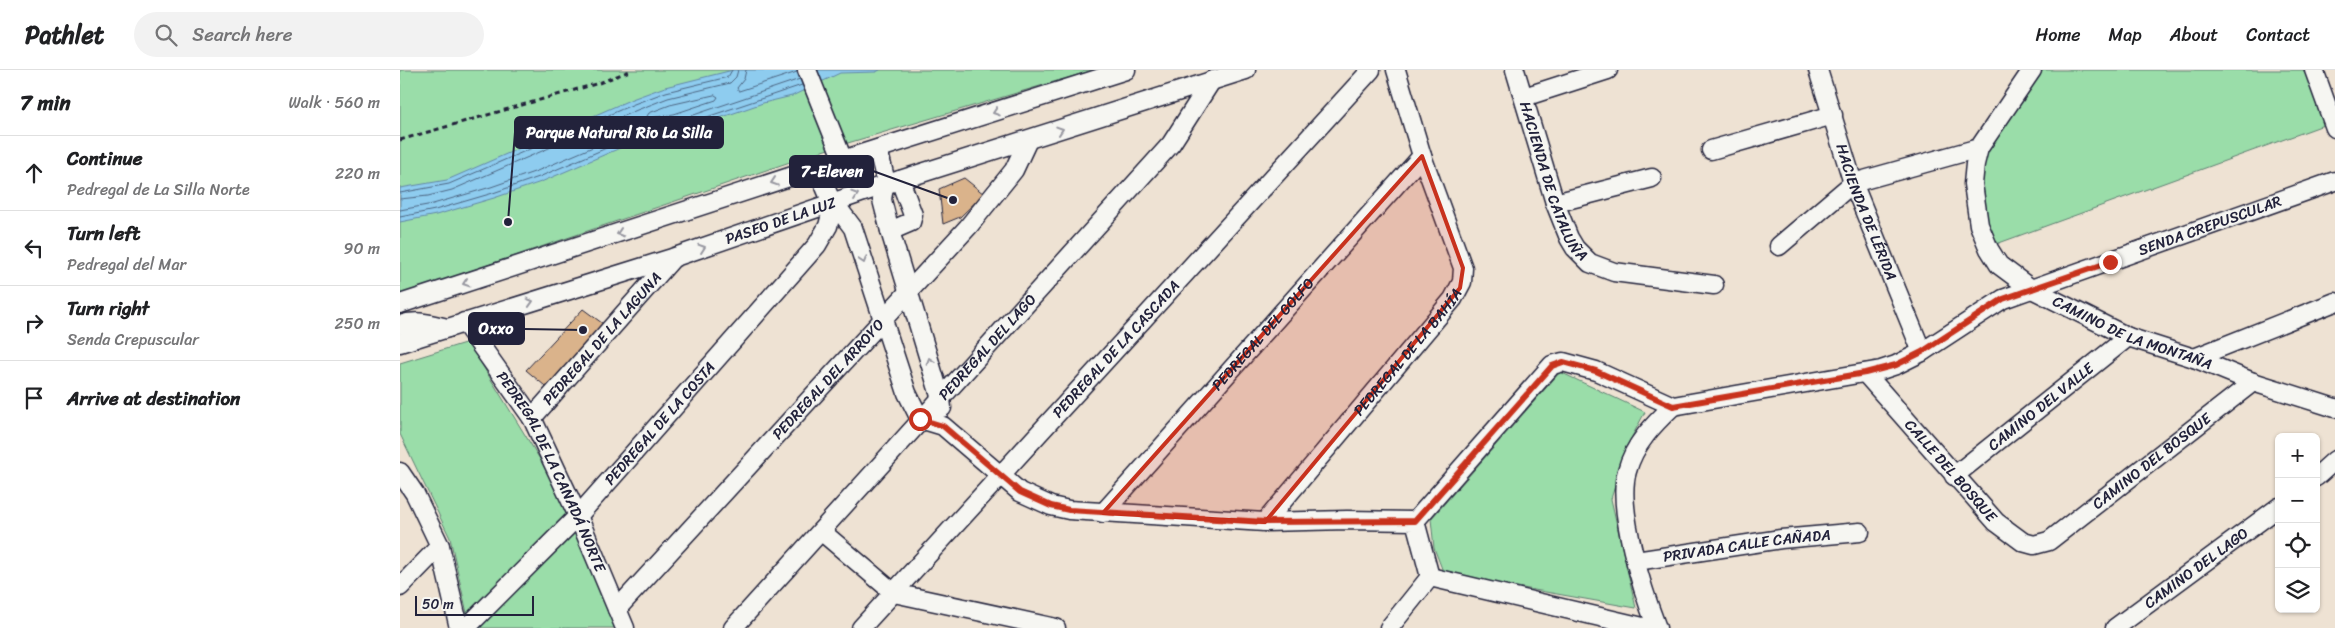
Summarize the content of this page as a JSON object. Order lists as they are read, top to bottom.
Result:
{
  "streets": {
    "street": [
      "HACIENDA DE CATALUÑA",
      "HACIENDA DE LÉRIDA",
      "PASEO DE LA LUZ",
      "SENDA CREPUSCULAR",
      "CAMINO DE LA MONTAÑA",
      "PEDREGAL DEL GOLFO",
      "PEDREGAL DE LA LAGUNA",
      "PEDREGAL DEL LAGO",
      "PEDREGAL DE LA CASCADA",
      "PEDREGAL DE LA BAHÍA",
      "PEDREGAL DEL ARROYO",
      "CAMINO DEL VALLE",
      "PEDREGAL DE LA COSTA",
      "CAMINO DEL BOSQUE",
      "CALLE DEL BOSQUE",
      "PEDREGAL DE LA CANADÁ NORTE",
      "PRIVADA CALLE CAÑADA",
      "CAMINO DEL LAGO"
    ]
  },
  "crossings": [
    ["HACIENDA DE LÉRIDA", "SENDA CREPUSCULAR"],
    ["PASEO DE LA LUZ", "PEDREGAL DE LA LAGUNA"],
    ["PASEO DE LA LUZ", "PEDREGAL DEL LAGO"],
    ["PASEO DE LA LUZ", "PEDREGAL DEL ARROYO"],
    ["PASEO DE LA LUZ", "PEDREGAL DE LA COSTA"],
    ["PASEO DE LA LUZ", "PEDREGAL DE LA CANADÁ NORTE"],
    ["SENDA CREPUSCULAR", "CAMINO DE LA MONTAÑA"],
    ["SENDA CREPUSCULAR", "CALLE DEL BOSQUE"],
    ["CAMINO DE LA MONTAÑA", "CAMINO DEL VALLE"],
    ["CAMINO DE LA MONTAÑA", "CAMINO DEL BOSQUE"],
    ["PEDREGAL DEL GOLFO", "PEDREGAL DE LA BAHÍA"],
    ["PEDREGAL DE LA LAGUNA", "PEDREGAL DE LA CANADÁ NORTE"],
    ["PEDREGAL DEL ARROYO", "PEDREGAL DE LA CANADÁ NORTE"],
    ["CAMINO DEL VALLE", "CALLE DEL BOSQUE"],
    ["PEDREGAL DE LA COSTA", "PEDREGAL DE LA CANADÁ NORTE"],
    ["CAMINO DEL BOSQUE", "CALLE DEL BOSQUE"]
  ],
  "places": ["7-Eleven", "Parque Natural Rio La Silla", "Oxxo"],
  "scale_bar": "50 m",
  "page": {
    "header": "Pathlet",
    "search": "Search here",
    "nav": [
      "Home",
      "Map",
      "About",
      "Contact"
    ],
    "heading": ["7 min", "Walk · 560 m"],
    "list": [
      ["Continue", "Pedregal de La Silla Norte", "220 m"],
      ["Turn left", "Pedregal del Mar", "90 m"],
      ["Turn right", "Senda Crepuscular", "250 m"],
      "Arrive at destination"
    ],
    "map_buttons": ["+", "−"],
    "scale": "50 m"
  }
}
